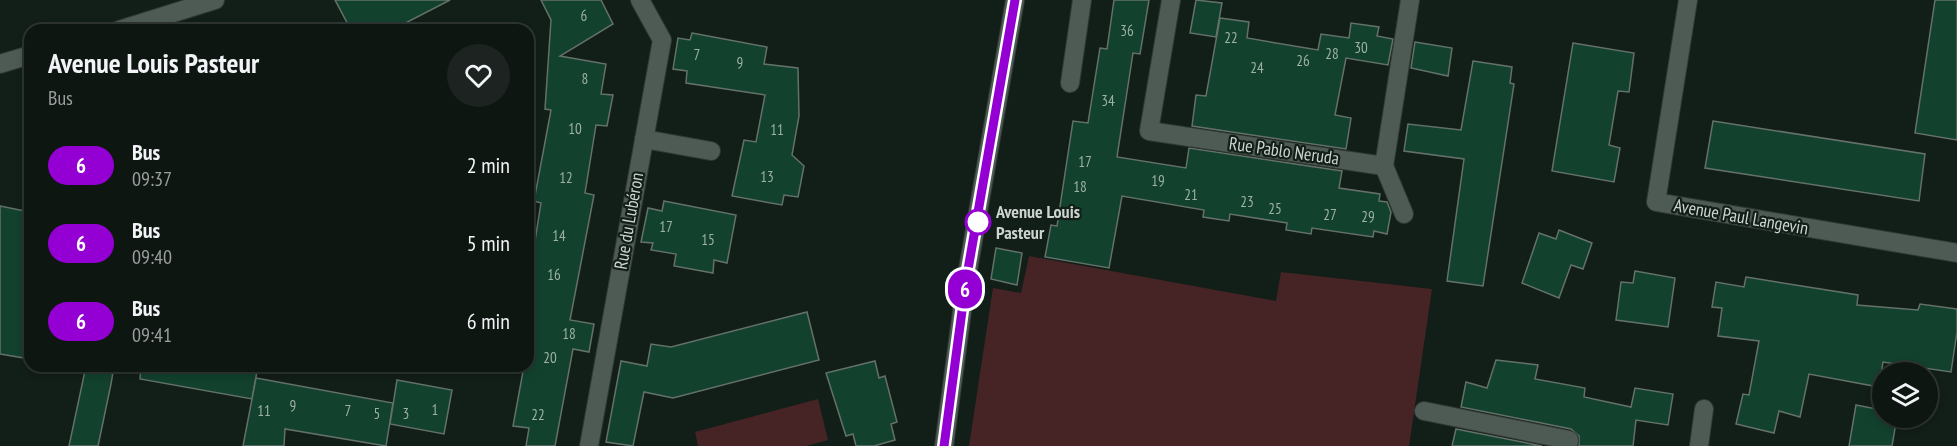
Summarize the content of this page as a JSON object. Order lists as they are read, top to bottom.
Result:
{
  "streets": {
    "street": ["Rue Pablo Neruda", "Avenue Paul Langevin", "Rue du Lubéron"]
  },
  "places": ["Avenue Louis Pasteur"],
  "lines": ["bus line 6"],
  "house_numbers": [
    "6",
    "36",
    "22",
    "30",
    "28",
    "7",
    "26",
    "9",
    "24",
    "8",
    "34",
    "10",
    "11",
    "17",
    "13",
    "12",
    "19",
    "18",
    "21",
    "23",
    "25",
    "27",
    "29",
    "17",
    "14",
    "15",
    "16",
    "18",
    "20",
    "9",
    "1",
    "11",
    "7",
    "5",
    "3",
    "22"
  ],
  "page": {
    "on_map": "6",
    "heading": ["Avenue Louis Pasteur", "Bus"],
    "list": [
      {
        "mark": "6",
        "name": "Bus",
        "note": "09:37",
        "value": "2 min"
      },
      {
        "mark": "6",
        "name": "Bus",
        "note": "09:40",
        "value": "5 min"
      },
      {
        "mark": "6",
        "name": "Bus",
        "note": "09:41",
        "value": "6 min"
      }
    ]
  }
}
